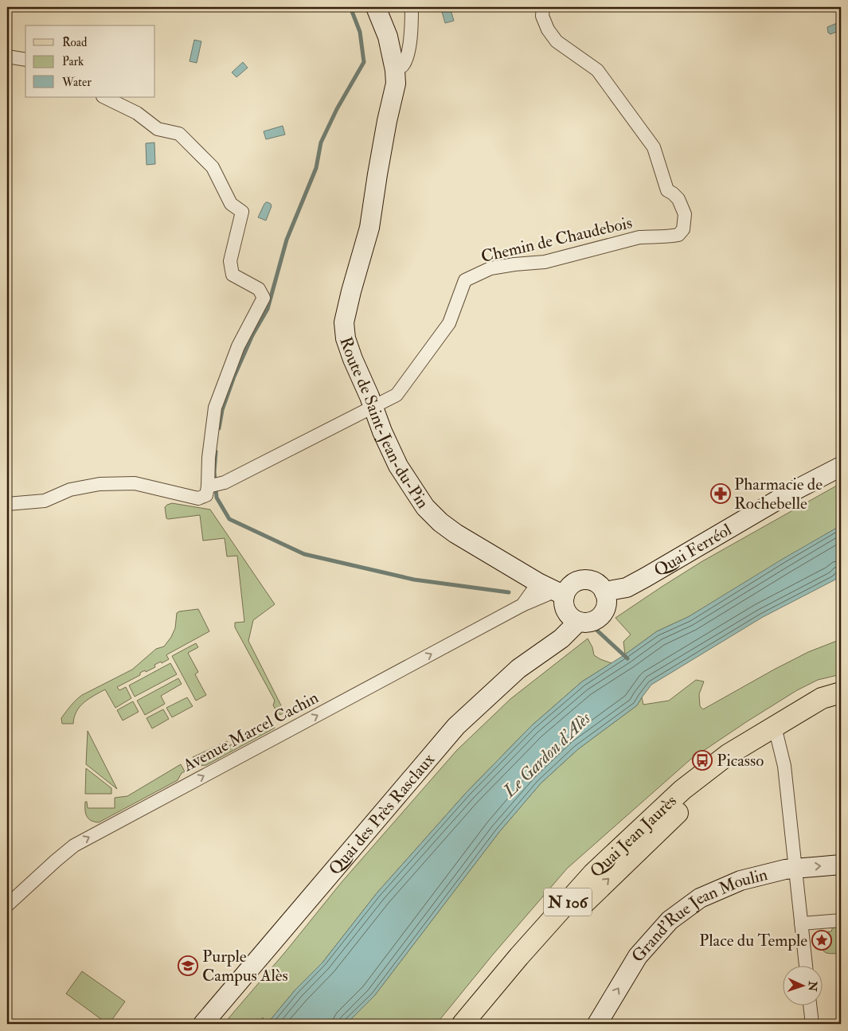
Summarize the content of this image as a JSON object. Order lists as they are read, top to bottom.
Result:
{
  "streets": {
    "main road": [
      "Route de Saint-Jean-du-Pin",
      "Quai Ferréol",
      "Quai des Près Rasclaux",
      "Quai Jean Jaurès",
      "N 106",
      "Grand'Rue Jean Moulin"
    ],
    "street": ["Chemin de Chaudebois", "Avenue Marcel Cachin"]
  },
  "crossings": [
    ["Chemin de Chaudebois", "Route de Saint-Jean-du-Pin"],
    ["Route de Saint-Jean-du-Pin", "Avenue Marcel Cachin"]
  ],
  "one_way": ["Avenue Marcel Cachin", "Grand'Rue Jean Moulin"],
  "water": ["Le Gardon d'Alès"],
  "places": {
    "pharmacy": ["Pharmacie de Rochebelle"],
    "bus stop": ["Picasso"],
    "place": ["Place du Temple"],
    "school or university": ["Purple Campus Alès"]
  },
  "legend": ["Road", "Park", "Water"],
  "north": "right"
}
